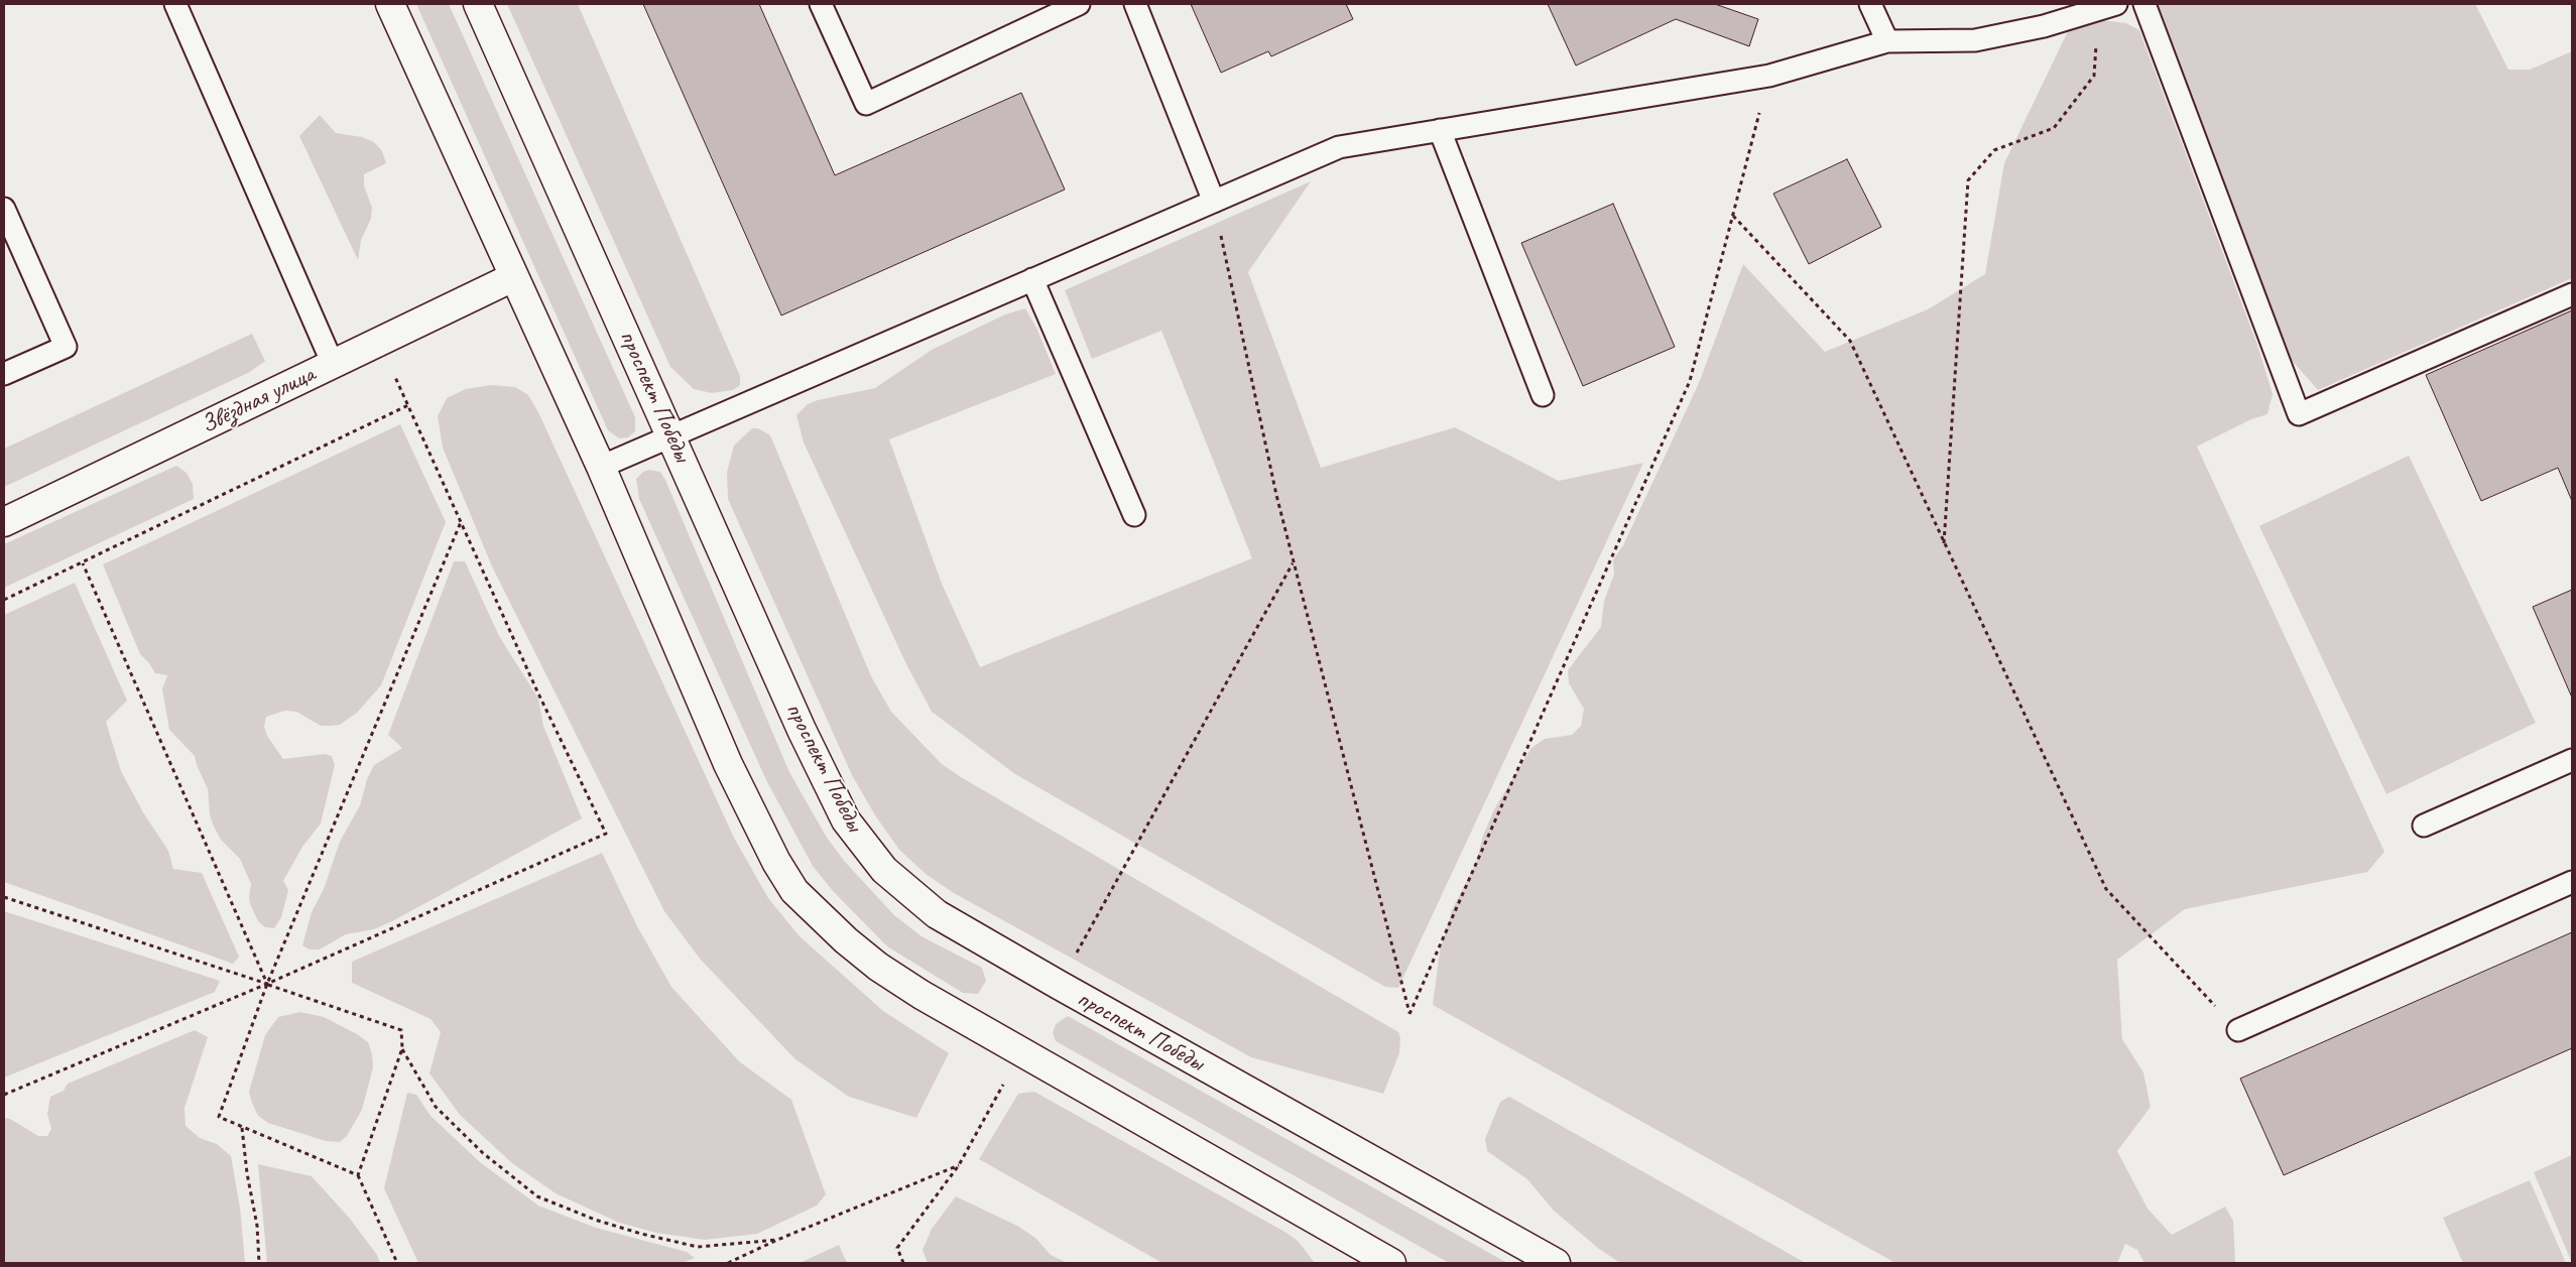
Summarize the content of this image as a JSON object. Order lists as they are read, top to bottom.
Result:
{
  "streets": {
    "main road": ["проспект Победы", "Звёздная улица"]
  }
}
